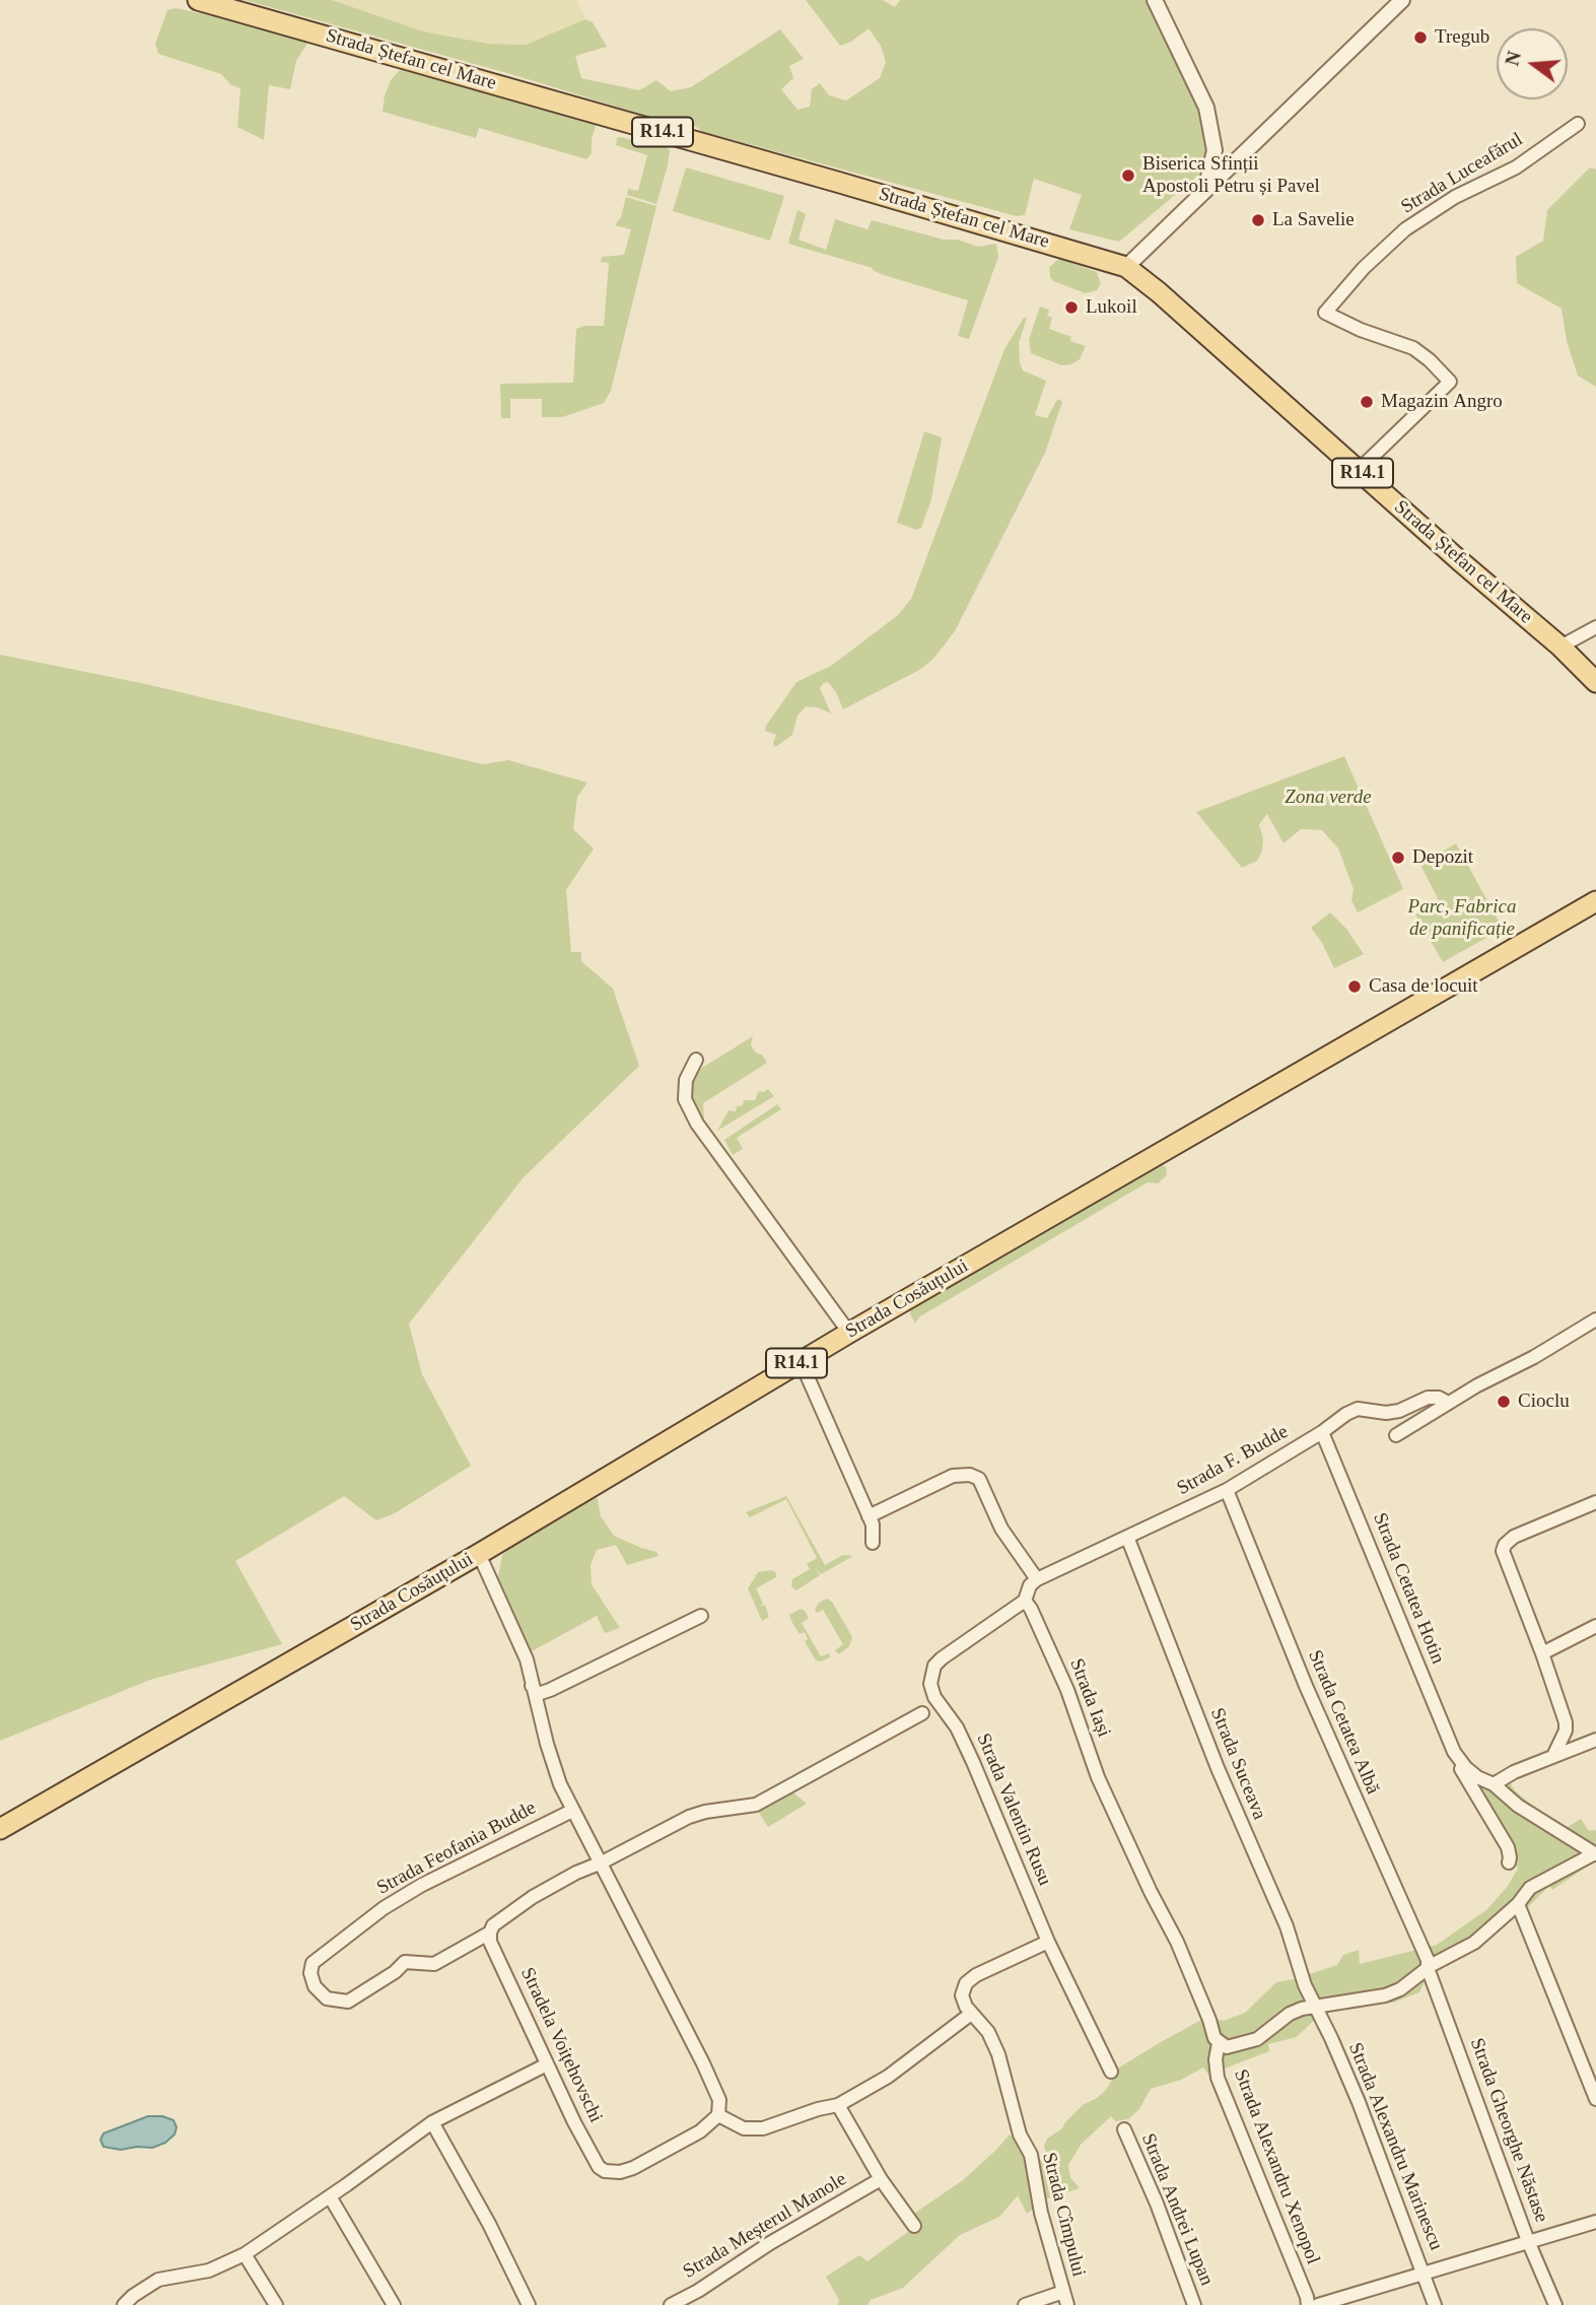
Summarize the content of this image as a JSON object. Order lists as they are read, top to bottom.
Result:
{
  "streets": {
    "main road": ["Strada Ștefan cel Mare", "R14.1", "Strada Cosăuțului"],
    "street": [
      "Strada Luceafărul",
      "Strada F. Budde",
      "Strada Cetatea Hotin",
      "Strada Iași",
      "Strada Cetatea Albă",
      "Strada Suceava",
      "Strada Valentin Rusu",
      "Strada Feofania Budde",
      "Stradela Voițehovschi",
      "Strada Gheorghe Năstase",
      "Strada Alexandru Marinescu",
      "Strada Alexandru Xenopol",
      "Strada Andrei Lupan",
      "Strada Cîmpului",
      "Strada Meșterul Manole"
    ]
  },
  "crossings": [
    ["Strada Ștefan cel Mare", "Strada Luceafărul"],
    ["Strada F. Budde", "Strada Cetatea Hotin"],
    ["Strada F. Budde", "Strada Cetatea Albă"],
    ["Strada F. Budde", "Strada Suceava"],
    ["Strada Iași", "Strada Valentin Rusu"],
    ["Strada Iași", "Strada Alexandru Xenopol"],
    ["Strada Cetatea Albă", "Strada Gheorghe Năstase"],
    ["Strada Suceava", "Strada Alexandru Marinescu"],
    ["Strada Feofania Budde", "Stradela Voițehovschi"]
  ],
  "parks": ["Zona verde", "Parc, Fabrica de panificație"],
  "places": [
    "Tregub",
    "Biserica Sfinții Apostoli Petru și Pavel",
    "La Savelie",
    "Lukoil",
    "Magazin Angro",
    "Depozit",
    "Casa de locuit",
    "Cioclu"
  ],
  "north": "left"
}
